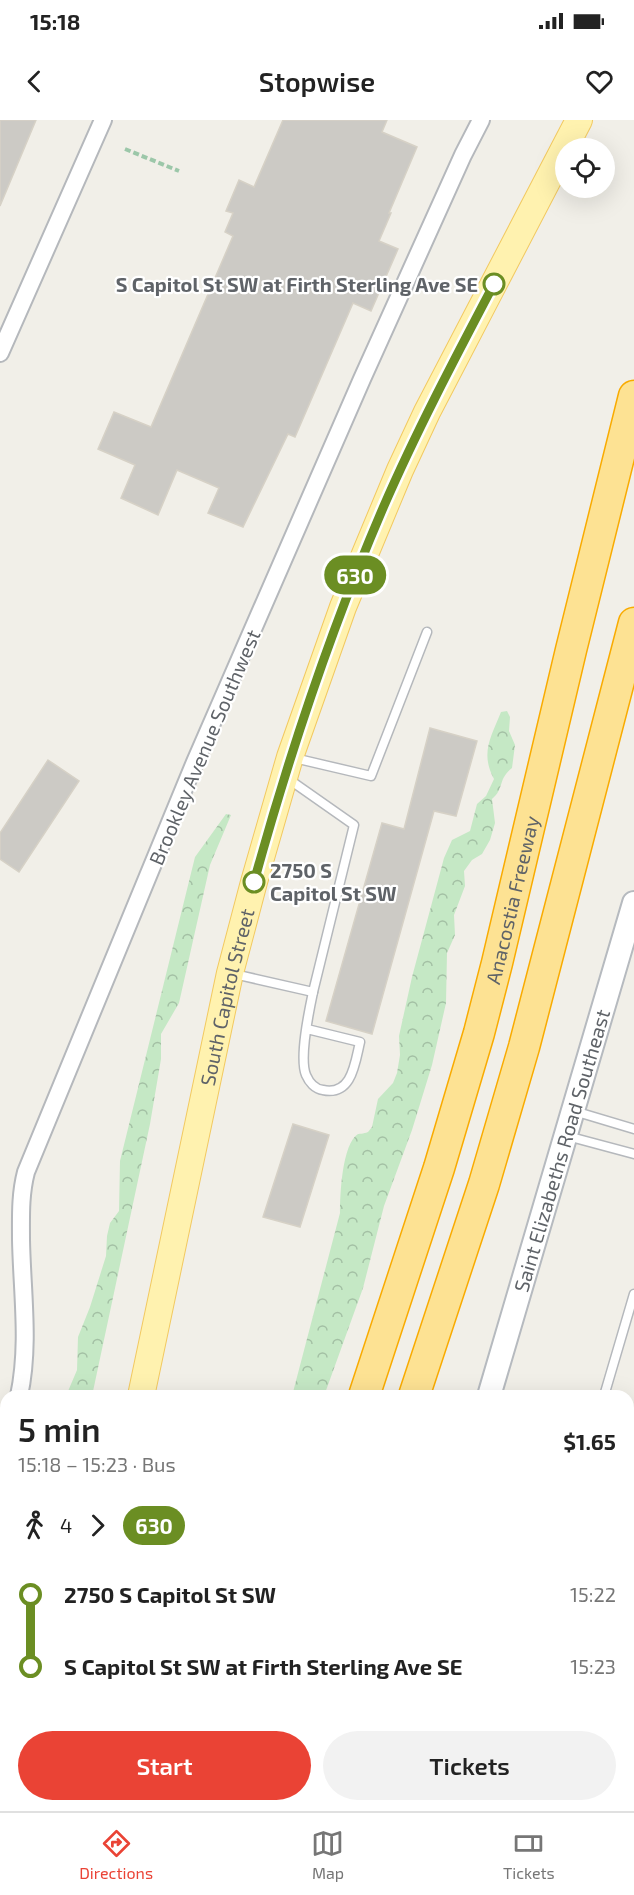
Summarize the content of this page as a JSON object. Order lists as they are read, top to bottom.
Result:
{
  "streets": {
    "highway": ["Anacostia Freeway"],
    "main road": ["South Capitol Street", "Saint Elizabeths Road Southeast"],
    "street": ["Brookley Avenue Southwest"]
  },
  "places": ["S Capitol St SW at Firth Sterling Ave SE", "2750 S Capitol St SW"],
  "lines": ["bus line 630"],
  "page": {
    "status": "15:18",
    "header": "Stopwise",
    "on_map": "630",
    "heading": ["5 min", "15:18 – 15:23 · Bus", "$1.65"],
    "legs": ["4", "630"],
    "list": [
      {
        "name": "2750 S Capitol St SW",
        "value": "15:22"
      },
      {
        "name": "S Capitol St SW at Firth Sterling Ave SE",
        "value": "15:23"
      }
    ],
    "buttons": ["Start", "Tickets"],
    "tabs": ["Directions", "Map", "Tickets"]
  }
}
